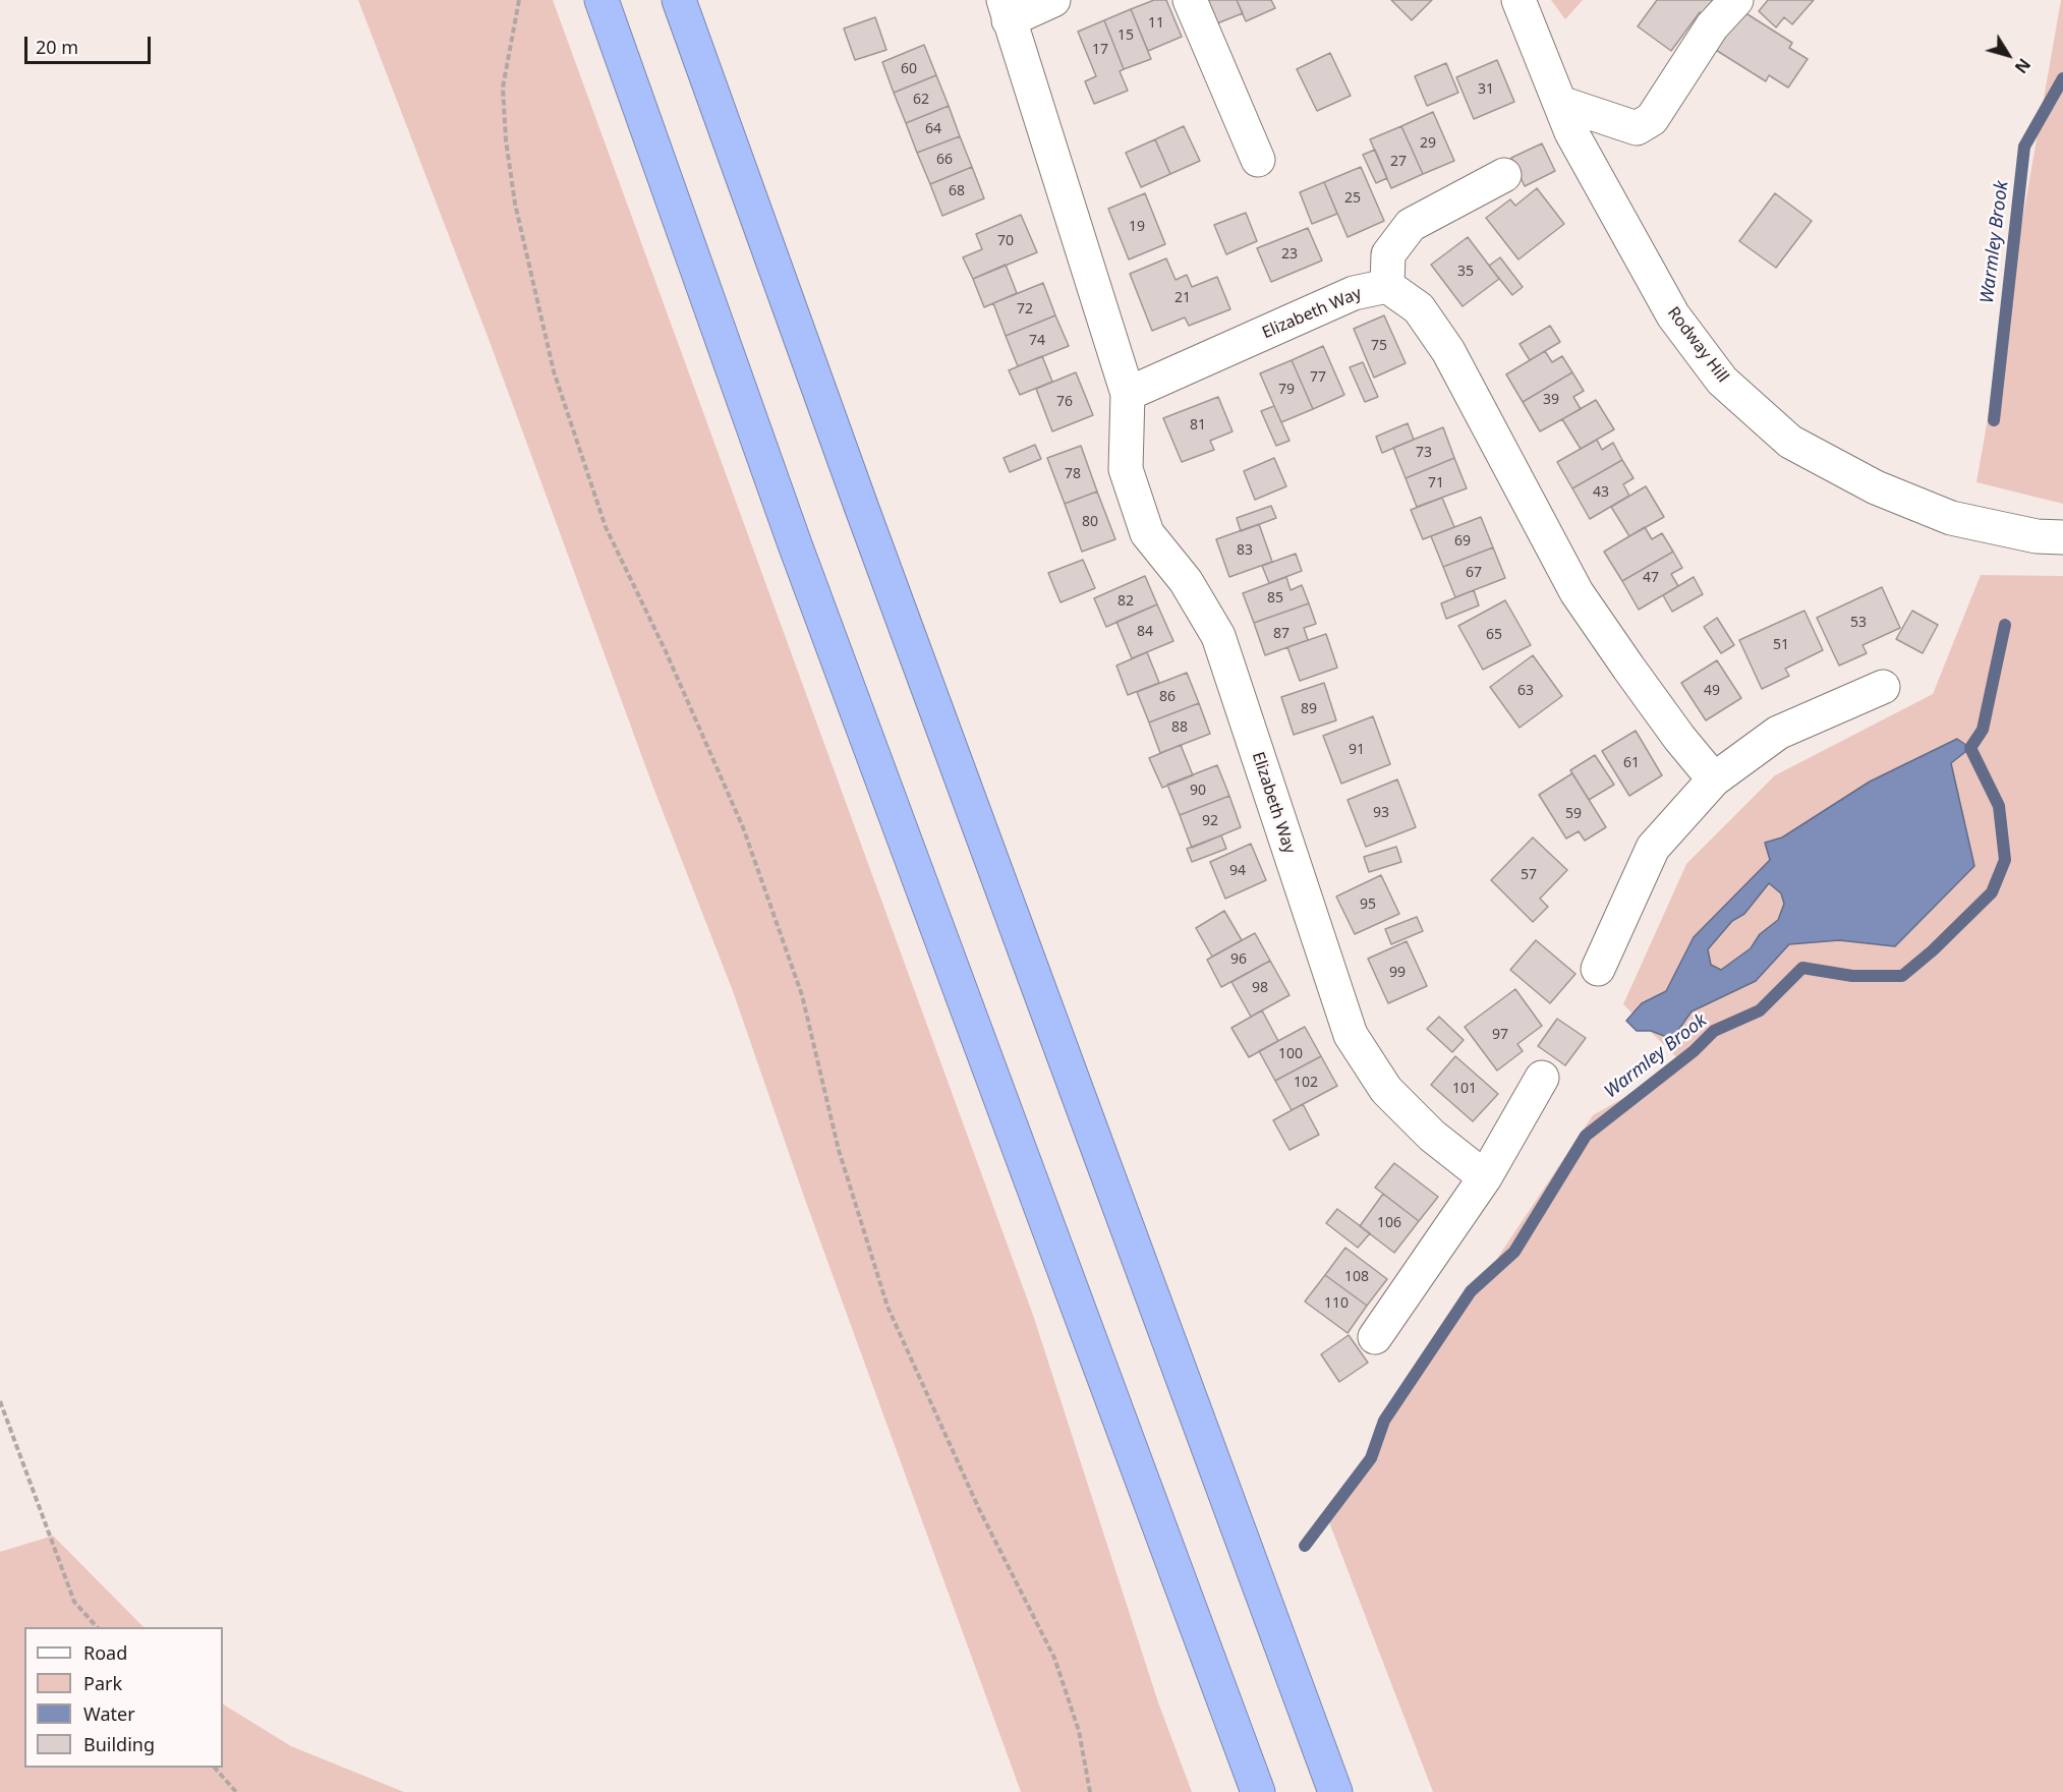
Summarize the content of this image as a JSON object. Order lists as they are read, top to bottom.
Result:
{
  "streets": {
    "street": ["Elizabeth Way", "Rodway Hill"]
  },
  "water": ["Warmley Brook"],
  "house_numbers": [
    "11",
    "15",
    "17",
    "60",
    "31",
    "62",
    "64",
    "29",
    "66",
    "27",
    "68",
    "25",
    "19",
    "70",
    "23",
    "35",
    "21",
    "72",
    "74",
    "75",
    "77",
    "79",
    "39",
    "76",
    "81",
    "73",
    "78",
    "71",
    "43",
    "80",
    "69",
    "83",
    "67",
    "47",
    "85",
    "82",
    "53",
    "84",
    "87",
    "65",
    "51",
    "63",
    "49",
    "86",
    "89",
    "88",
    "91",
    "61",
    "90",
    "93",
    "59",
    "92",
    "94",
    "57",
    "95",
    "96",
    "99",
    "98",
    "97",
    "100",
    "102",
    "101",
    "106",
    "108",
    "110"
  ],
  "legend": [
    "Road",
    "Park",
    "Water",
    "Building"
  ],
  "scale_bar": "20 m",
  "north": "bottom right"
}
